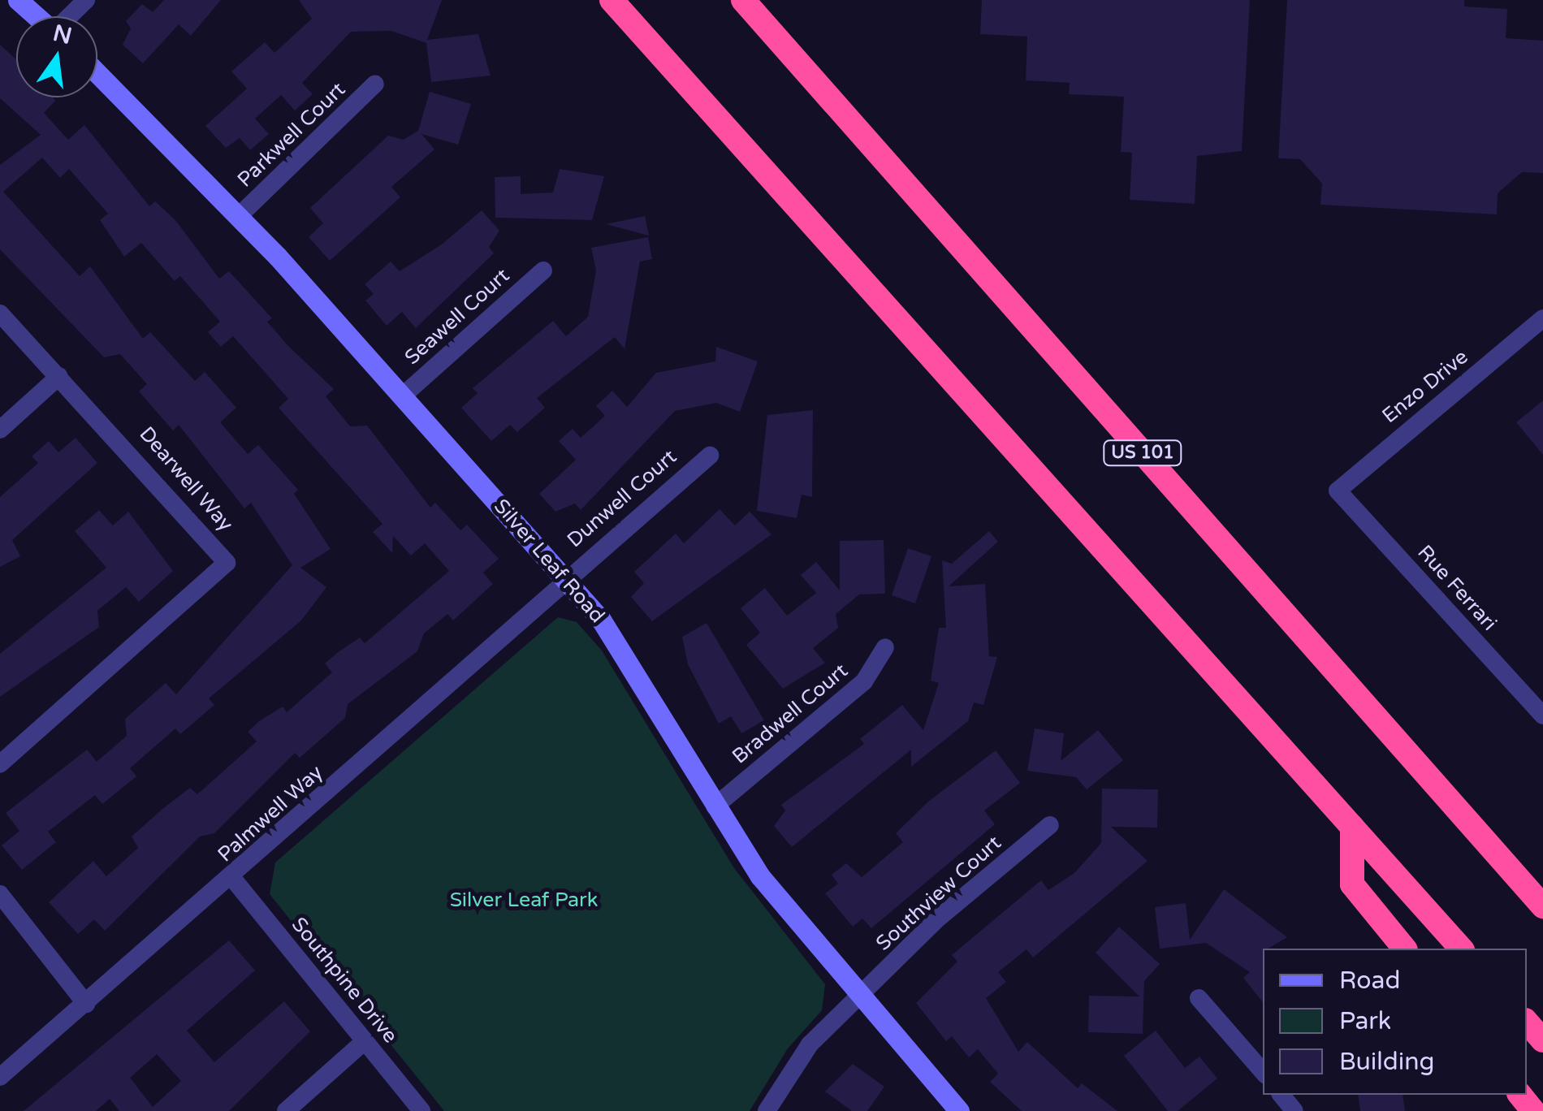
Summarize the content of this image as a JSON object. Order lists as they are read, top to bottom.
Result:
{
  "streets": {
    "highway": ["US 101"],
    "street": [
      "Parkwell Court",
      "Seawell Court",
      "Enzo Drive",
      "Dearwell Way",
      "Dunwell Court",
      "Silver Leaf Road",
      "Rue Ferrari",
      "Bradwell Court",
      "Palmwell Way",
      "Southview Court",
      "Southpine Drive"
    ]
  },
  "crossings": [
    ["Parkwell Court", "Silver Leaf Road"],
    ["Seawell Court", "Silver Leaf Road"],
    ["Enzo Drive", "Rue Ferrari"],
    ["Dunwell Court", "Silver Leaf Road"],
    ["Dunwell Court", "Palmwell Way"],
    ["Silver Leaf Road", "Bradwell Court"],
    ["Silver Leaf Road", "Palmwell Way"],
    ["Silver Leaf Road", "Southview Court"],
    ["Palmwell Way", "Southpine Drive"]
  ],
  "parks": ["Silver Leaf Park"],
  "legend": ["Road", "Park", "Building"],
  "north": "top"
}
